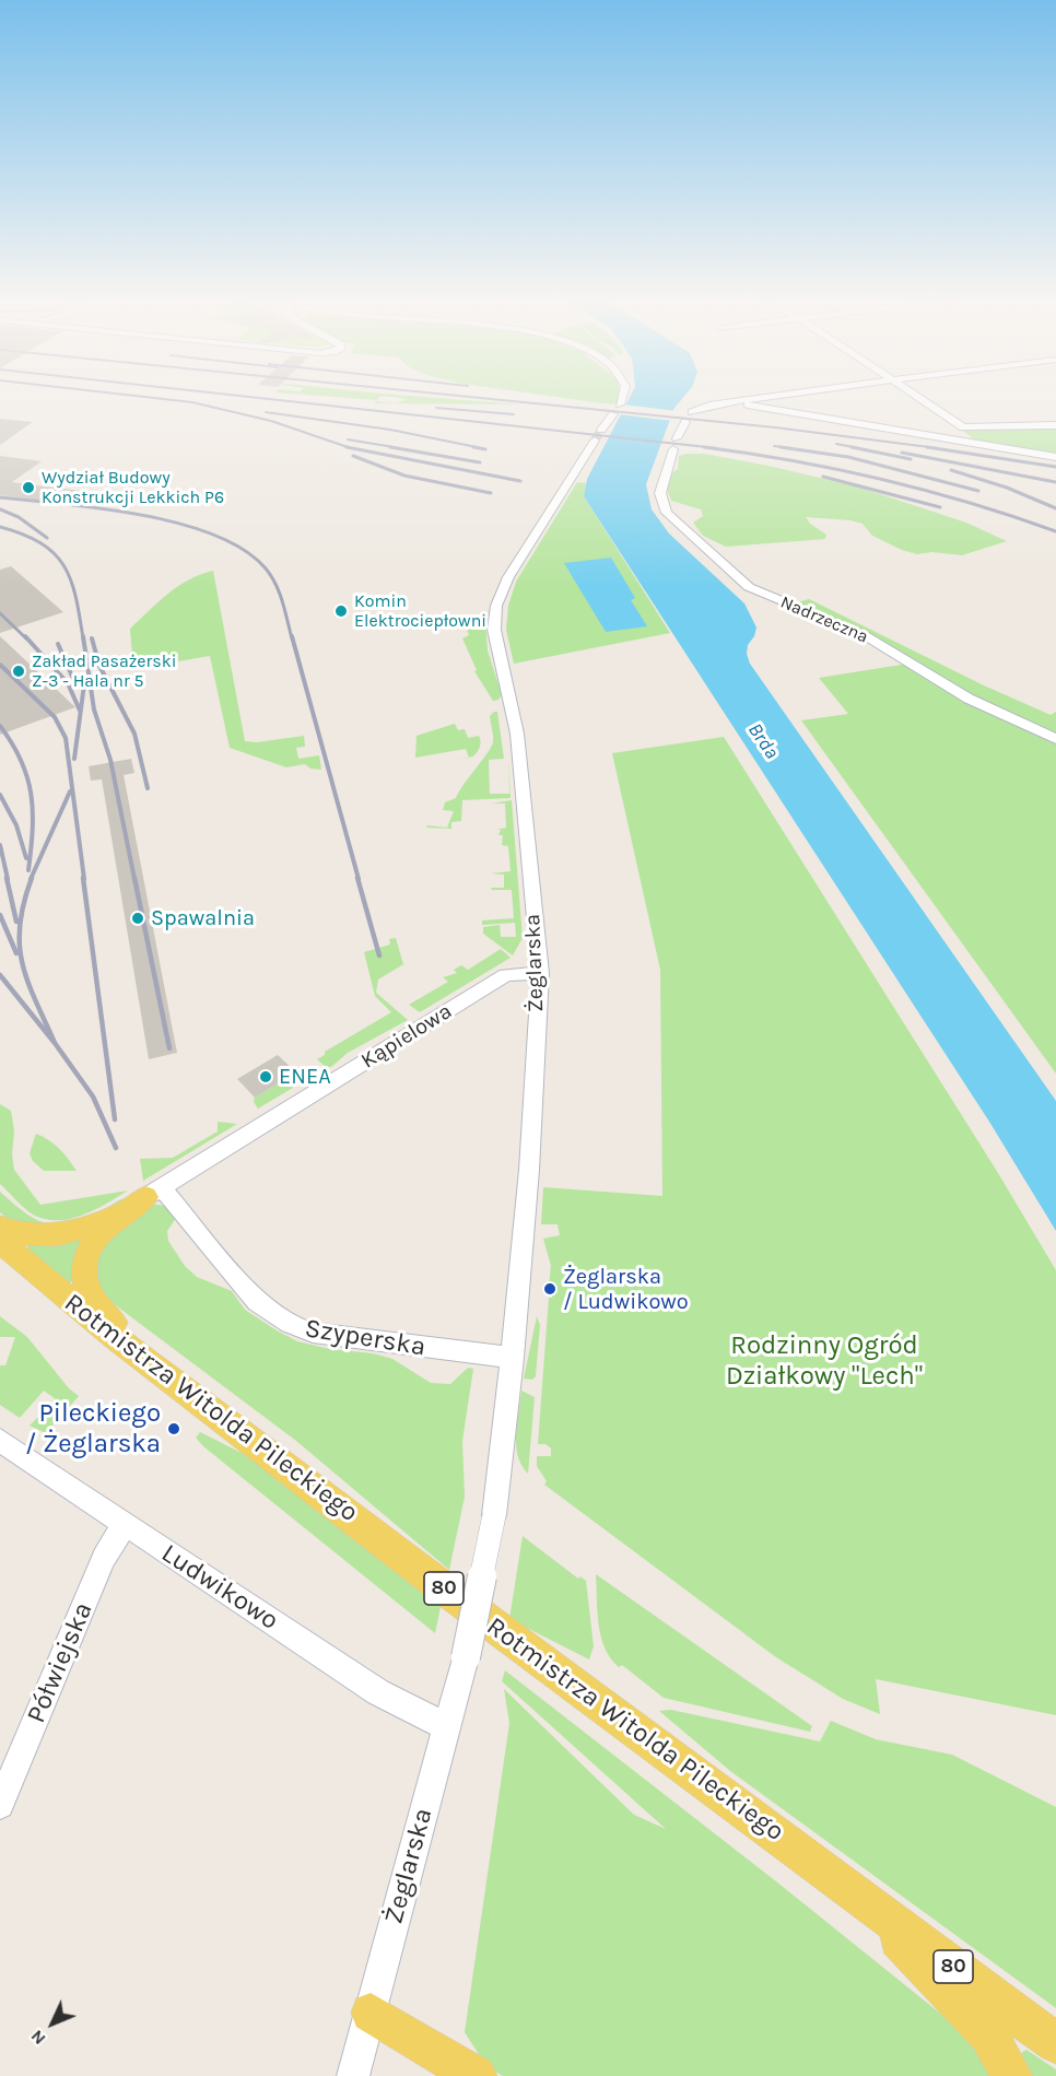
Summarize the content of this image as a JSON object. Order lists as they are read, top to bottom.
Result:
{
  "streets": {
    "main road": ["Rotmistrza Witolda Pileckiego", "80"],
    "street": [
      "Nadrzeczna",
      "Żeglarska",
      "Kąpielowa",
      "Szyperska",
      "Ludwikowo",
      "Półwiejska"
    ]
  },
  "crossings": [
    ["Żeglarska", "Kąpielowa"],
    ["Żeglarska", "Szyperska"],
    ["Żeglarska", "Ludwikowo"],
    ["Kąpielowa", "Szyperska"],
    ["Ludwikowo", "Półwiejska"]
  ],
  "water": ["Brda"],
  "parks": ["Rodzinny Ogród Działkowy \"Lech\""],
  "places": [
    "Wydział Budowy Konstrukcji Lekkich P6",
    "Komin Elektrociepłowni",
    "Zakład Pasażerski Z-3 - Hala nr 5",
    "Spawalnia",
    "ENEA",
    "Żeglarska / Ludwikowo",
    "Pileckiego / Żeglarska"
  ],
  "north": "bottom left"
}
